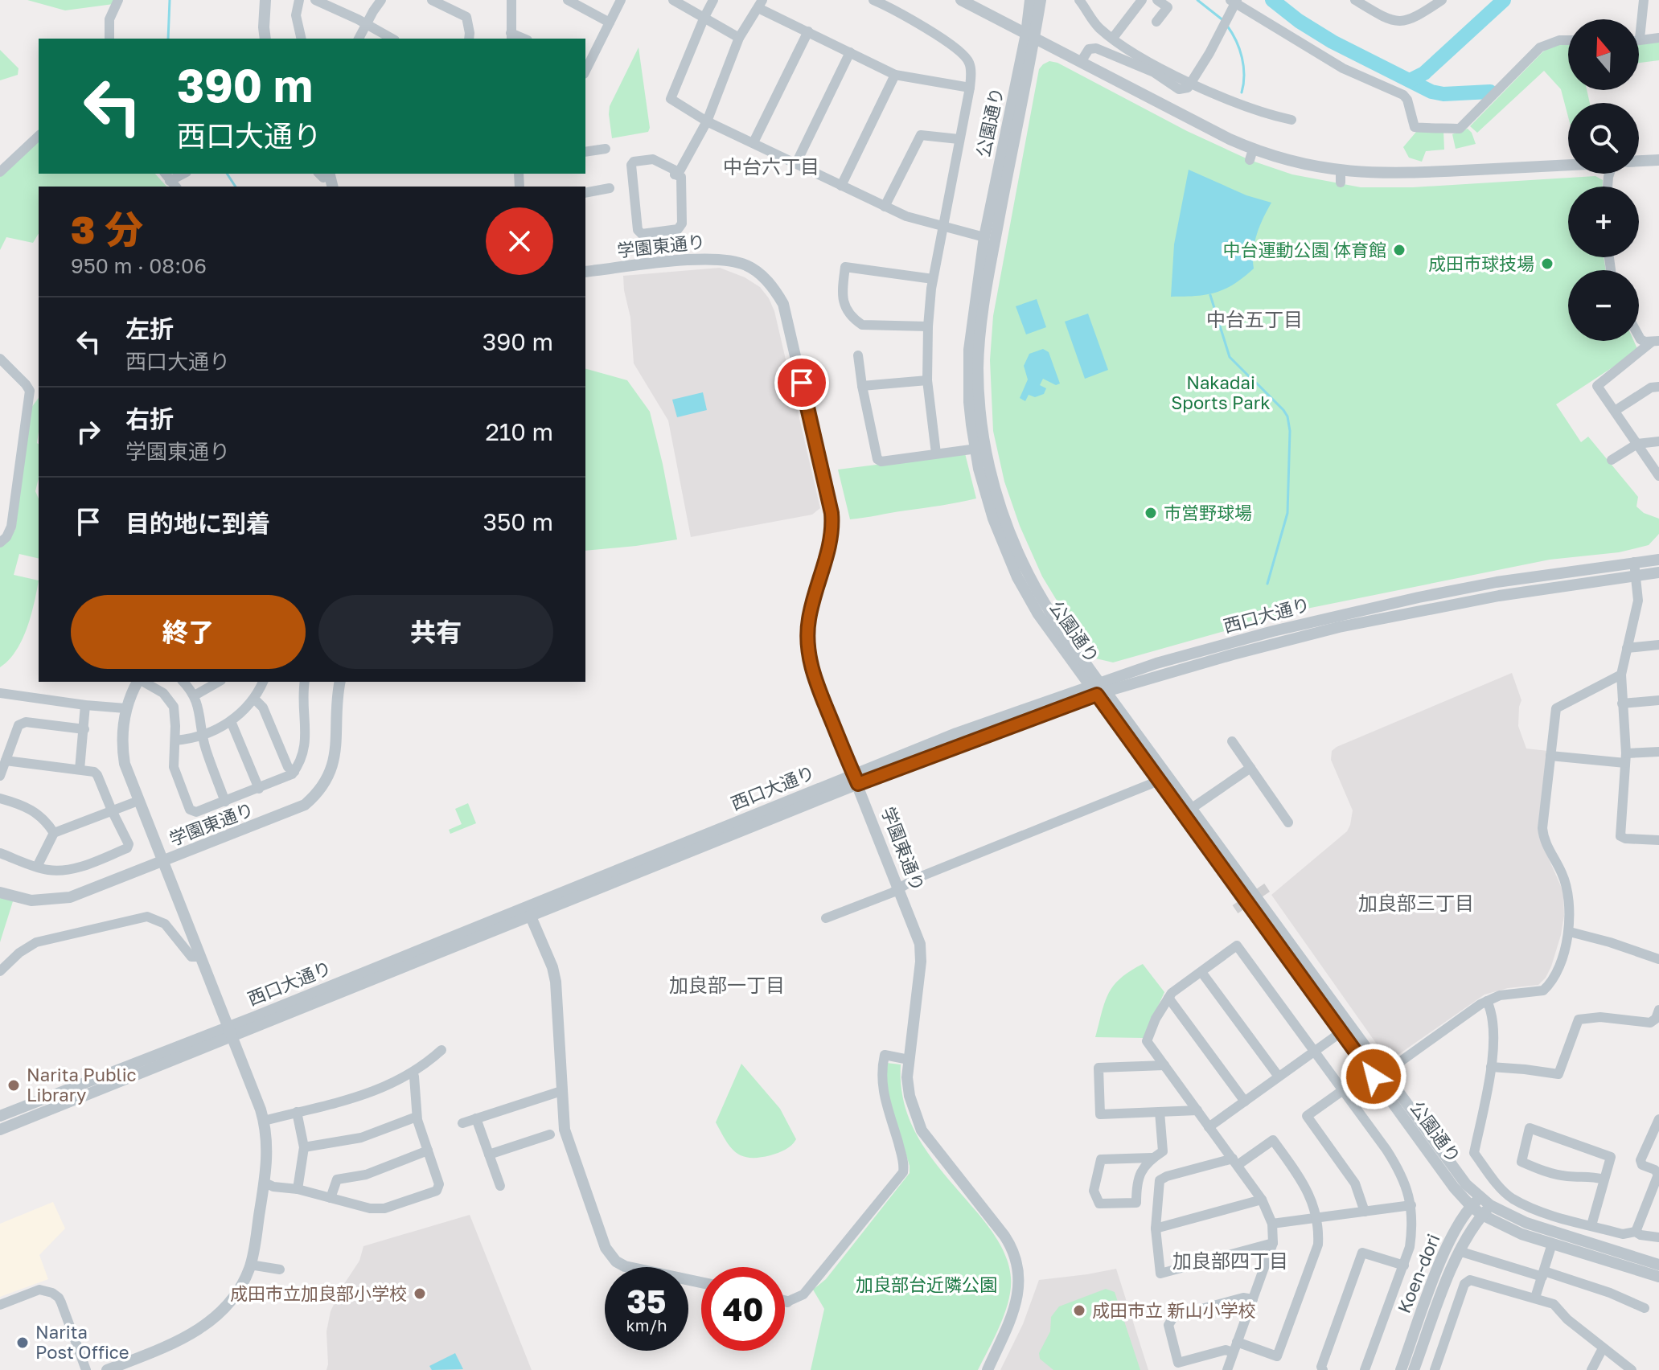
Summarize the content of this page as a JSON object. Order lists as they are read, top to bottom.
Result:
{
  "streets": {
    "street": [
      "公園通り",
      "学園東通り",
      "西口大通り",
      "Koen-dori"
    ]
  },
  "crossings": [
    ["公園通り", "西口大通り"],
    ["公園通り", "Koen-dori"],
    ["学園東通り", "西口大通り"]
  ],
  "districts": [
    "中台六丁目",
    "中台五丁目",
    "加良部三丁目",
    "加良部一丁目",
    "加良部四丁目"
  ],
  "parks": ["Nakadai Sports Park", "加良部台近隣公園"],
  "places": [
    "中台運動公園 体育館",
    "成田市球技場",
    "市営野球場",
    "Narita Public Library",
    "成田市立加良部小学校",
    "成田市立 新山小学校",
    "Narita Post Office"
  ],
  "north": "top",
  "page": {
    "map_buttons": ["+", "−"],
    "turn": ["390 m", "西口大通り"],
    "heading": ["3 分", "950 m · 08:06"],
    "list": [
      {
        "name": "左折",
        "note": "西口大通り",
        "value": "390 m"
      },
      {
        "name": "右折",
        "note": "学園東通り",
        "value": "210 m"
      },
      {
        "name": "目的地に到着",
        "value": "350 m"
      }
    ],
    "buttons": ["終了", "共有"],
    "speed": "35 km/h",
    "limit": "40"
  }
}
